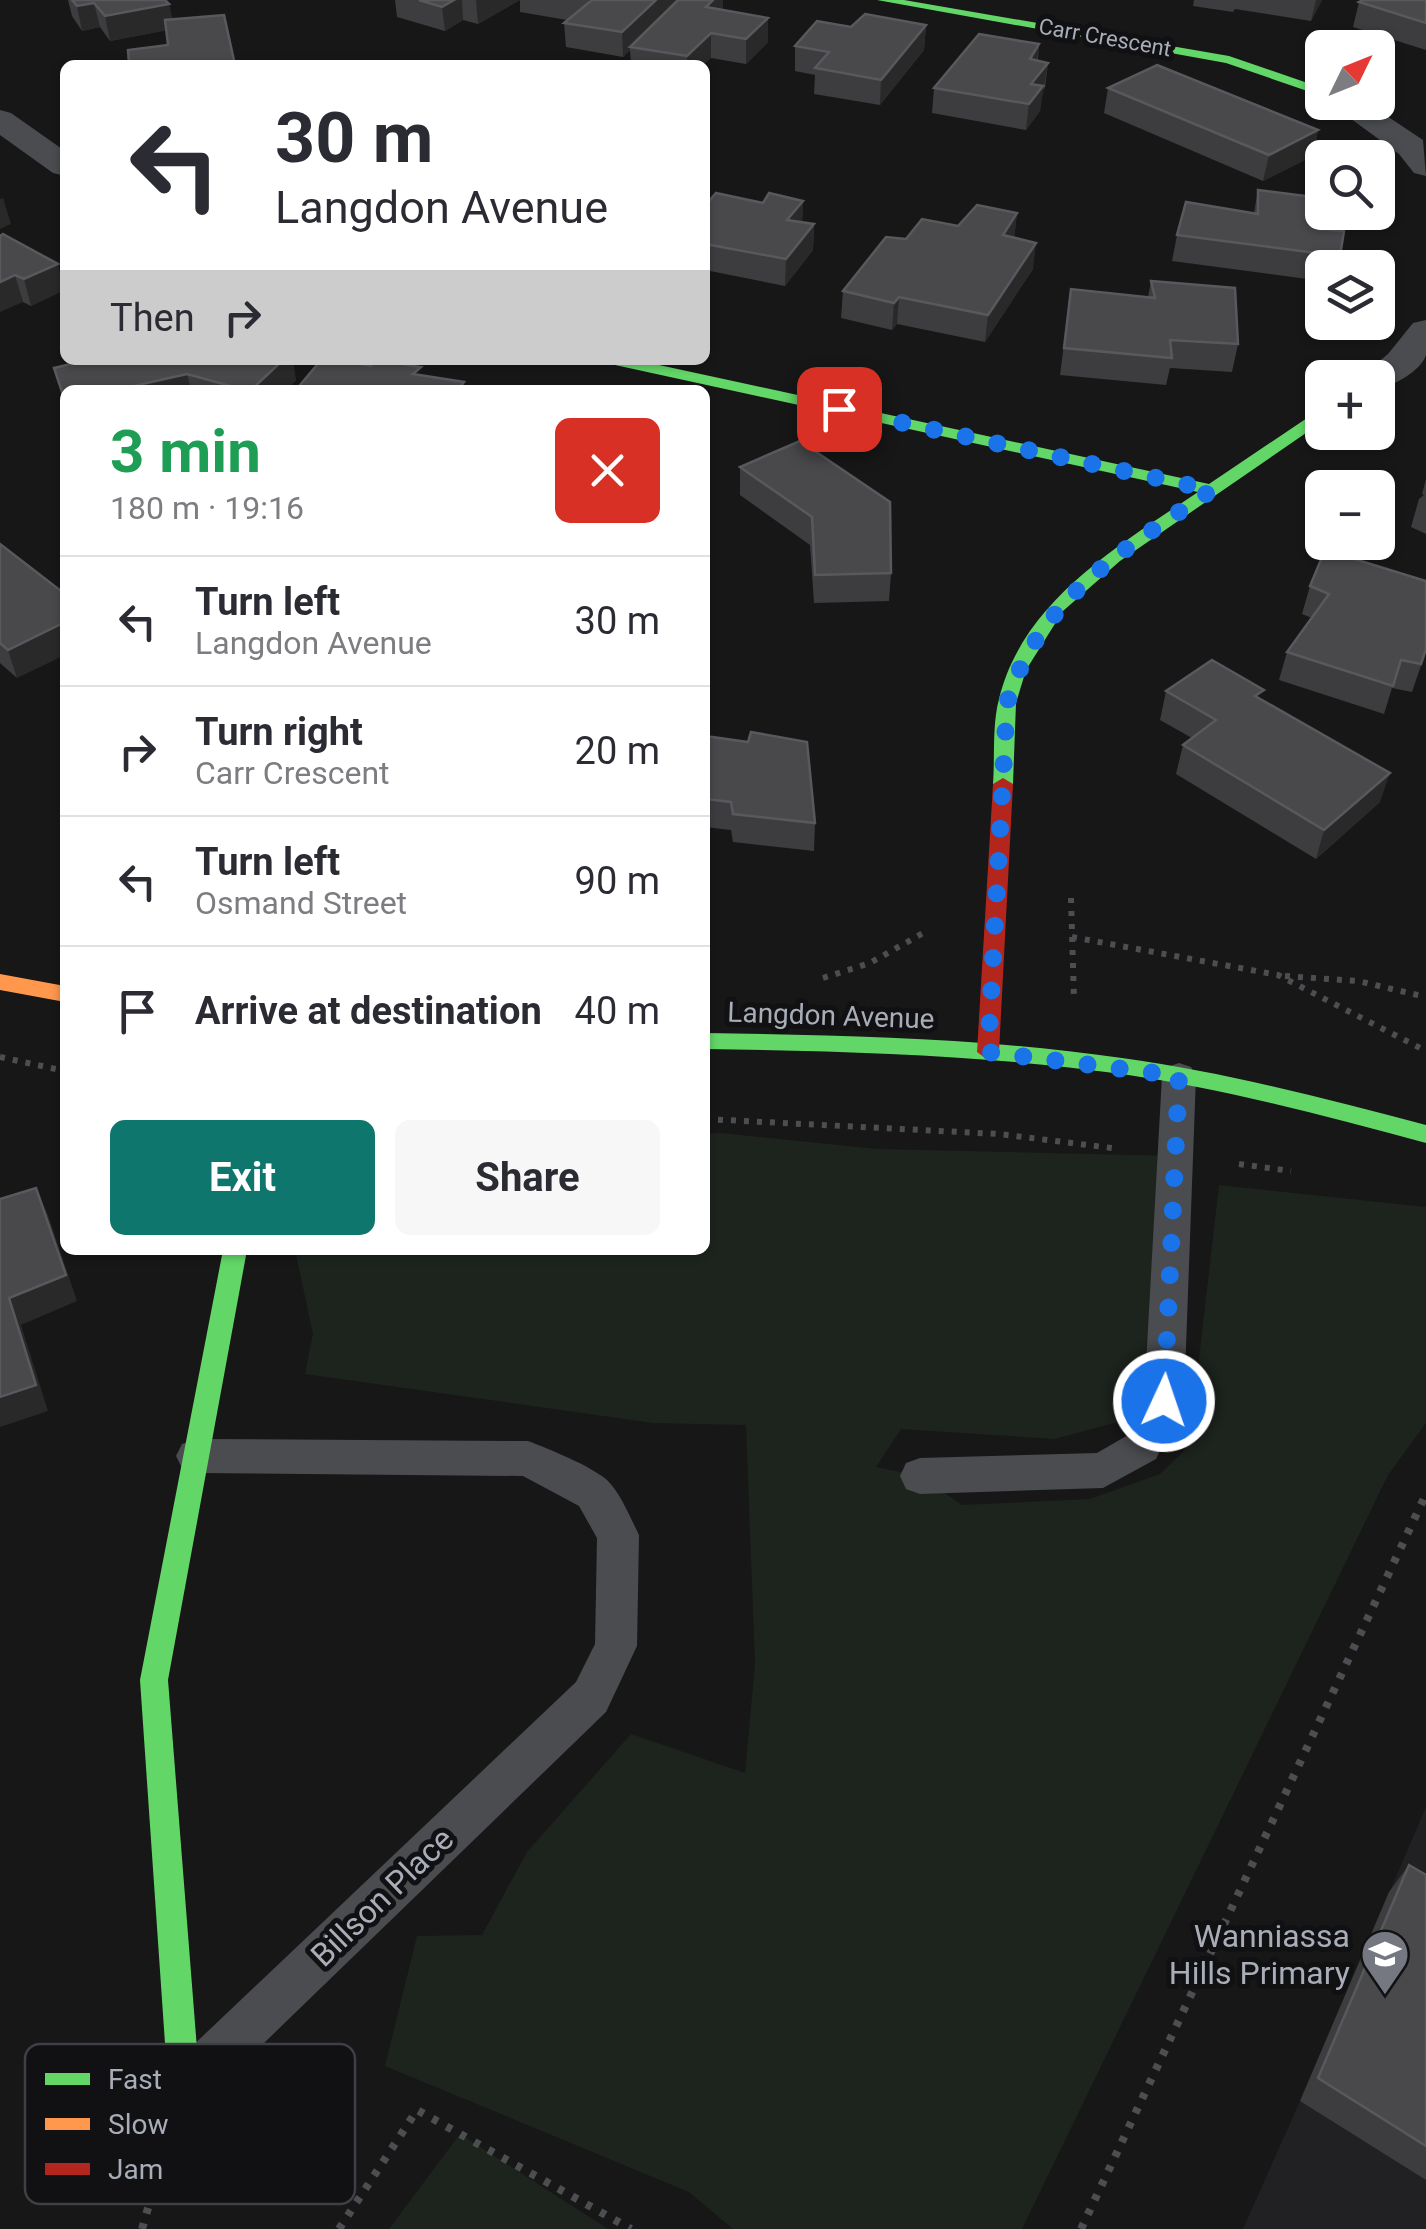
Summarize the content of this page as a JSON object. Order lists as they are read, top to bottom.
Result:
{
  "streets": {
    "street": ["Carr Crescent", "Langdon Avenue", "Billson Place"]
  },
  "places": {
    "school or university": ["Wanniassa Hills Primary"]
  },
  "legend": ["Fast", "Slow", "Jam"],
  "north": "top right",
  "page": {
    "map_buttons": ["+", "−"],
    "turn": ["30 m", "Langdon Avenue"],
    "then": "Then",
    "heading": ["3 min", "180 m · 19:16"],
    "list": [
      {
        "name": "Turn left",
        "note": "Langdon Avenue",
        "value": "30 m"
      },
      {
        "name": "Turn right",
        "note": "Carr Crescent",
        "value": "20 m"
      },
      {
        "name": "Turn left",
        "note": "Osmand Street",
        "value": "90 m"
      },
      {
        "name": "Arrive at destination",
        "value": "40 m"
      }
    ],
    "buttons": ["Exit", "Share"]
  }
}
